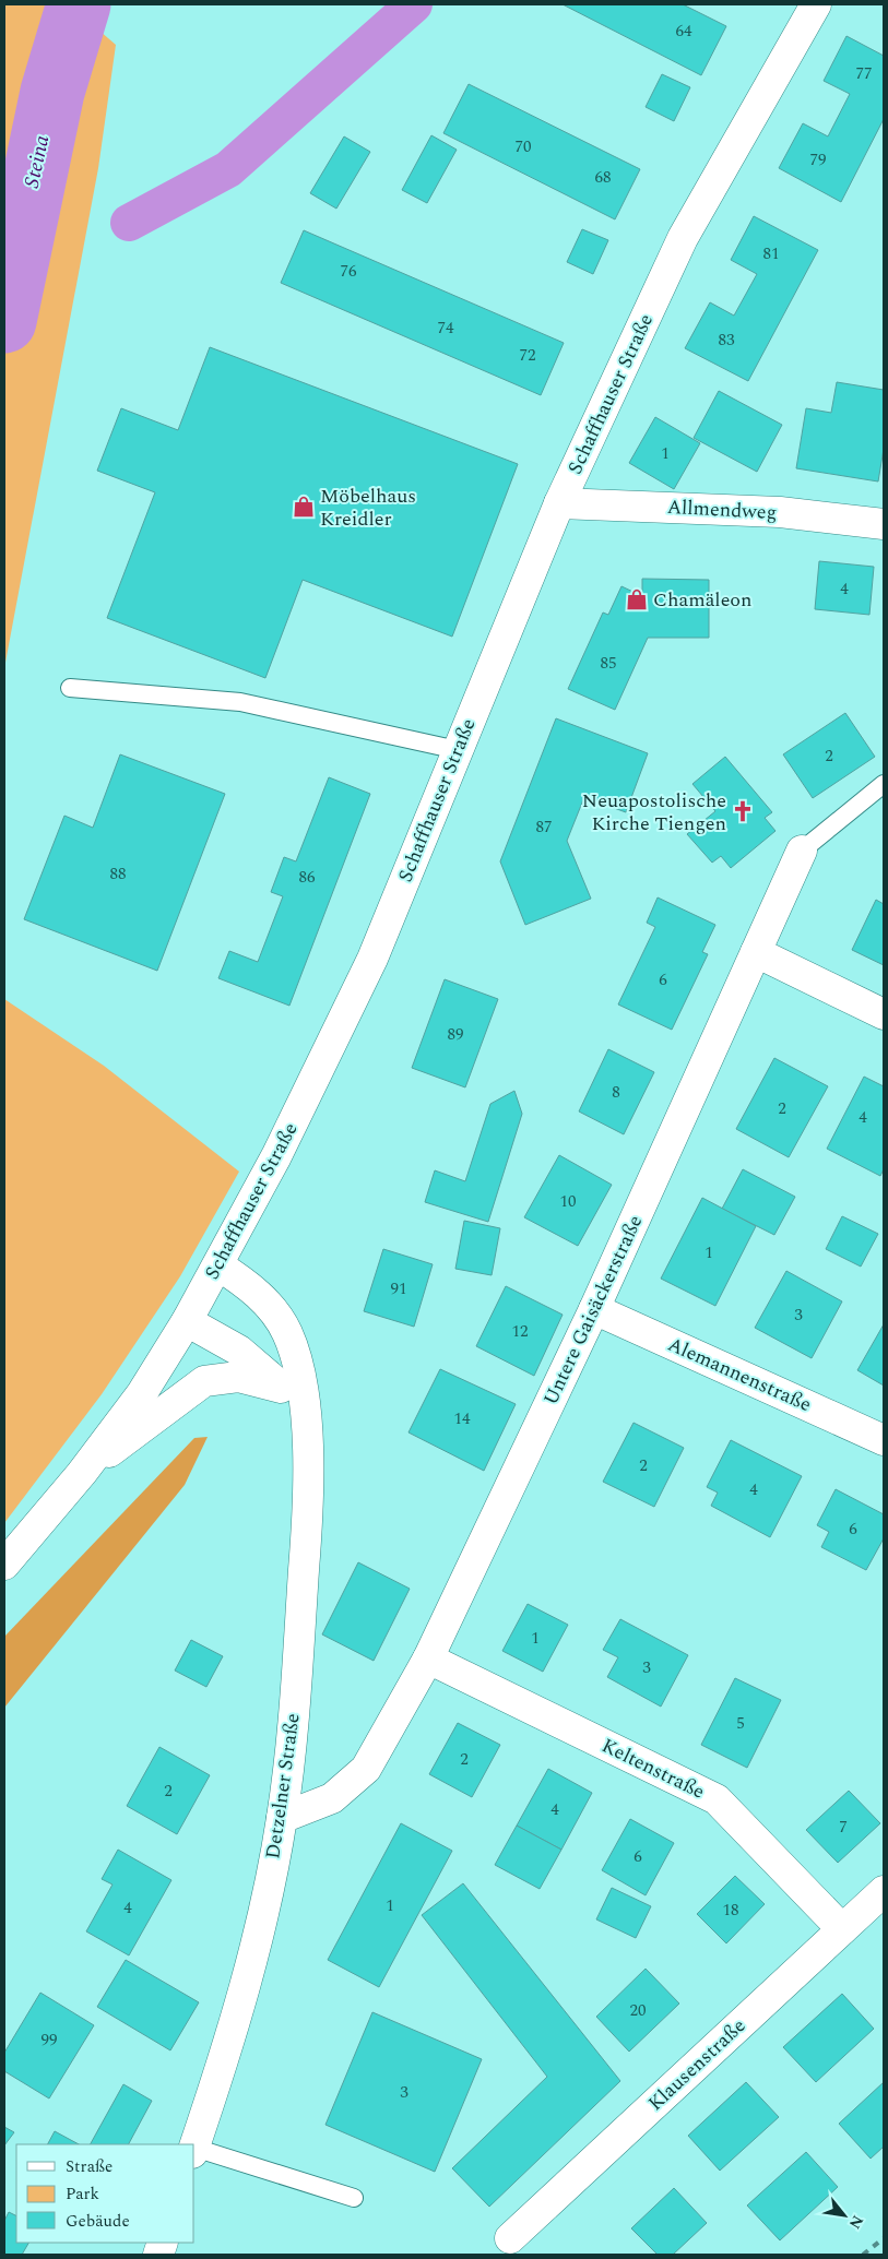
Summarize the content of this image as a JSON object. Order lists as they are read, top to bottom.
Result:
{
  "streets": {
    "main road": [
      "Schaffhauser Straße",
      "Allmendweg",
      "Untere Gaisäckerstraße",
      "Alemannenstraße",
      "Keltenstraße",
      "Detzelner Straße",
      "Klausenstraße"
    ]
  },
  "crossings": [
    ["Schaffhauser Straße", "Allmendweg"],
    ["Schaffhauser Straße", "Detzelner Straße"],
    ["Untere Gaisäckerstraße", "Alemannenstraße"],
    ["Untere Gaisäckerstraße", "Keltenstraße"],
    ["Untere Gaisäckerstraße", "Detzelner Straße"],
    ["Keltenstraße", "Klausenstraße"]
  ],
  "water": ["Steina"],
  "places": {
    "shop": ["Möbelhaus Kreidler", "Chamäleon"],
    "church": ["Neuapostolische Kirche Tiengen"]
  },
  "house_numbers": [
    "64",
    "77",
    "70",
    "79",
    "68",
    "81",
    "76",
    "74",
    "83",
    "72",
    "1",
    "4",
    "85",
    "2",
    "87",
    "88",
    "86",
    "6",
    "89",
    "8",
    "2",
    "4",
    "10",
    "1",
    "91",
    "3",
    "12",
    "14",
    "2",
    "4",
    "6",
    "1",
    "3",
    "5",
    "2",
    "2",
    "4",
    "7",
    "6",
    "1",
    "4",
    "18",
    "20",
    "99",
    "3"
  ],
  "legend": ["Straße", "Park", "Gebäude"],
  "north": "bottom right"
}
